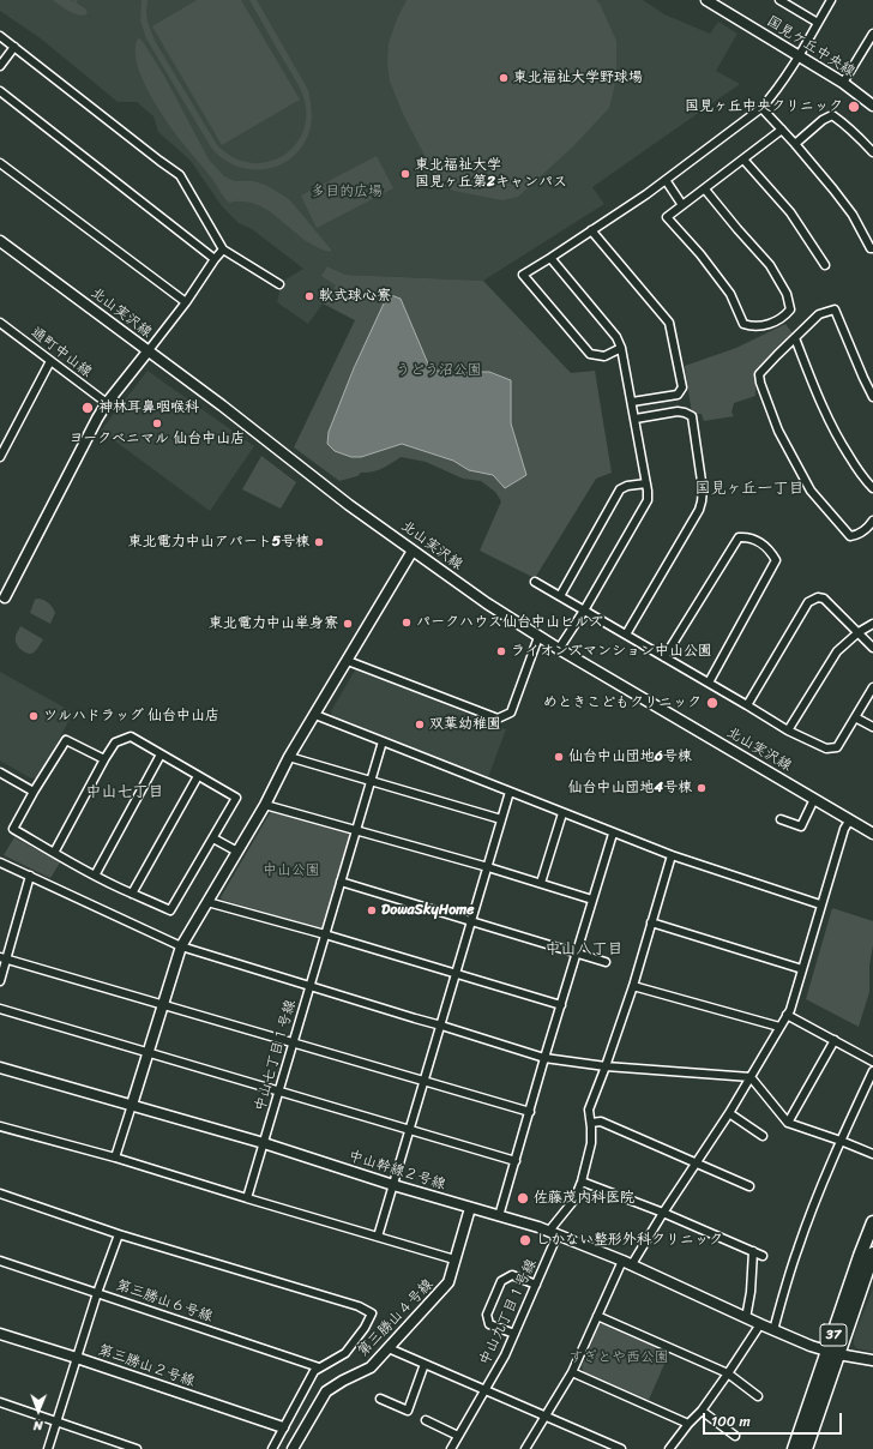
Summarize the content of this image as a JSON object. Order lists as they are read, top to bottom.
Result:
{
  "streets": {
    "main road": ["37"],
    "street": [
      "国見ケ丘中央線",
      "北山実沢線",
      "通町中山線",
      "中山七丁目１号線",
      "中山幹線２号線",
      "第三勝山６号線",
      "中山九丁目１号線",
      "第三勝山４号線",
      "第三勝山２号線"
    ]
  },
  "crossings": [
    ["中山七丁目１号線", "中山幹線２号線"],
    ["中山幹線２号線", "中山九丁目１号線"],
    ["中山幹線２号線", "第三勝山４号線"],
    ["中山幹線２号線", "37"]
  ],
  "districts": ["国見ヶ丘一丁目", "中山七丁目", "中山八丁目"],
  "parks": [
    "多目的広場",
    "うどう沼公園",
    "中山公園",
    "すぎとや西公園"
  ],
  "places": [
    "東北福祉大学野球場",
    "国見ヶ丘中央クリニック",
    "東北福祉大学 国見ヶ丘第2キャンパス",
    "軟式球心寮",
    "神林耳鼻咽喉科",
    "ヨークベニマル 仙台中山店",
    "東北電力中山アパート5号棟",
    "パークハウス仙台中山ヒルズ",
    "東北電力中山単身寮",
    "ライオンズマンション中山公園",
    "めときこどもクリニック",
    "ツルハドラッグ 仙台中山店",
    "双葉幼稚園",
    "仙台中山団地6号棟",
    "仙台中山団地4号棟",
    "DowaSkyHome",
    "佐藤茂内科医院",
    "しかない整形外科クリニック"
  ],
  "scale_bar": "100 m",
  "north": "bottom"
}
